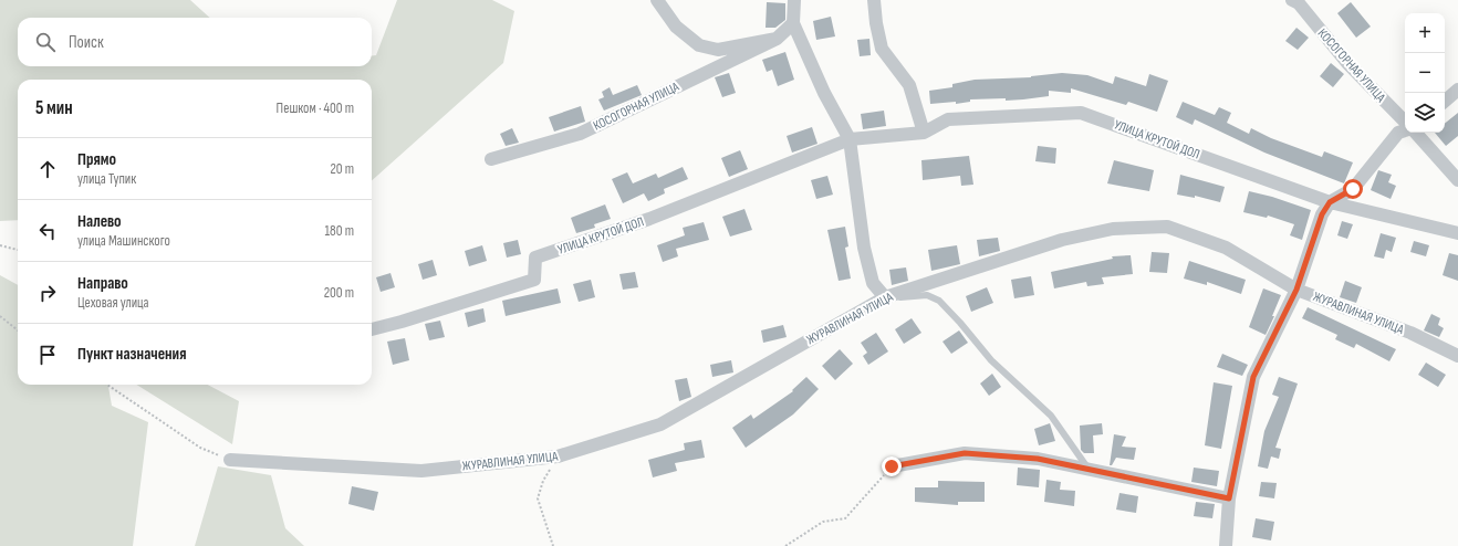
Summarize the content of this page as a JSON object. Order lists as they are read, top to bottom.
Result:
{
  "streets": {
    "street": ["КОСОГОРНАЯ УЛИЦА", "УЛИЦА КРУТОЙ ДОЛ", "ЖУРАВЛИНАЯ УЛИЦА"]
  },
  "page": {
    "map_buttons": ["+", "−"],
    "search": "Поиск",
    "heading": ["5 мин", "Пешком · 400 m"],
    "list": [
      ["Прямо", "улица Тупик", "20 m"],
      ["Налево", "улица Машинского", "180 m"],
      ["Направо", "Цеховая улица", "200 m"],
      "Пункт назначения"
    ]
  }
}
